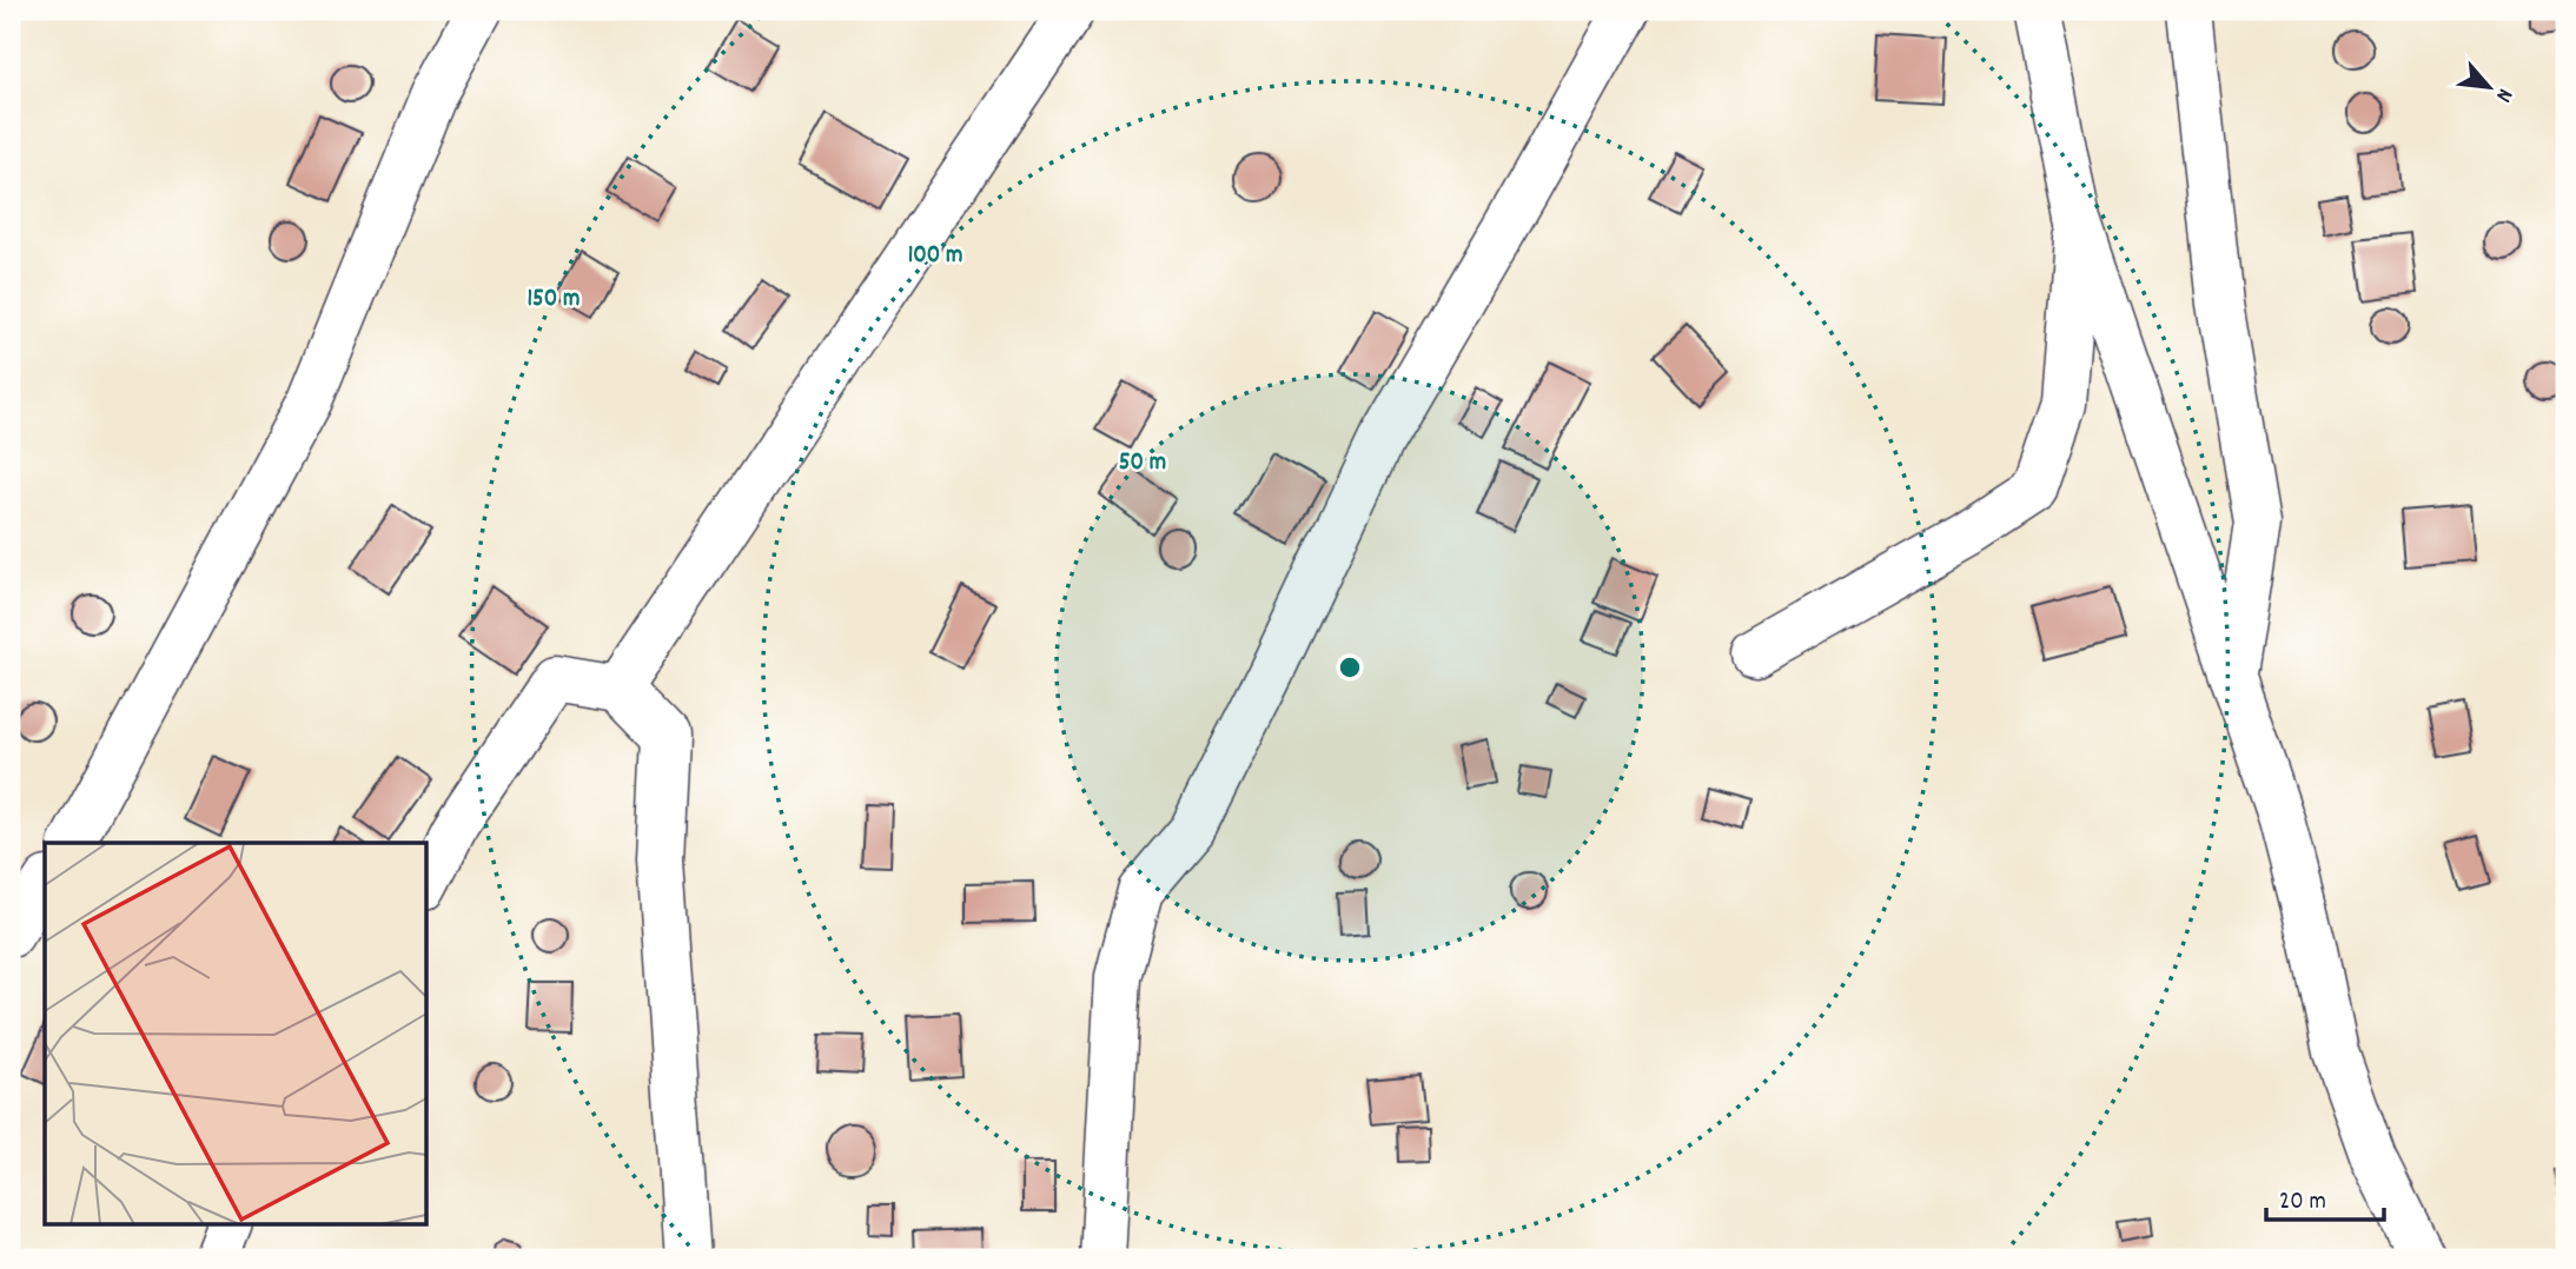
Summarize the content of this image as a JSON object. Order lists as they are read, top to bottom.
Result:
{
  "scale_bar": "20 m",
  "north": "bottom right",
  "rings": ["100 m", "150 m", "50 m"]
}
